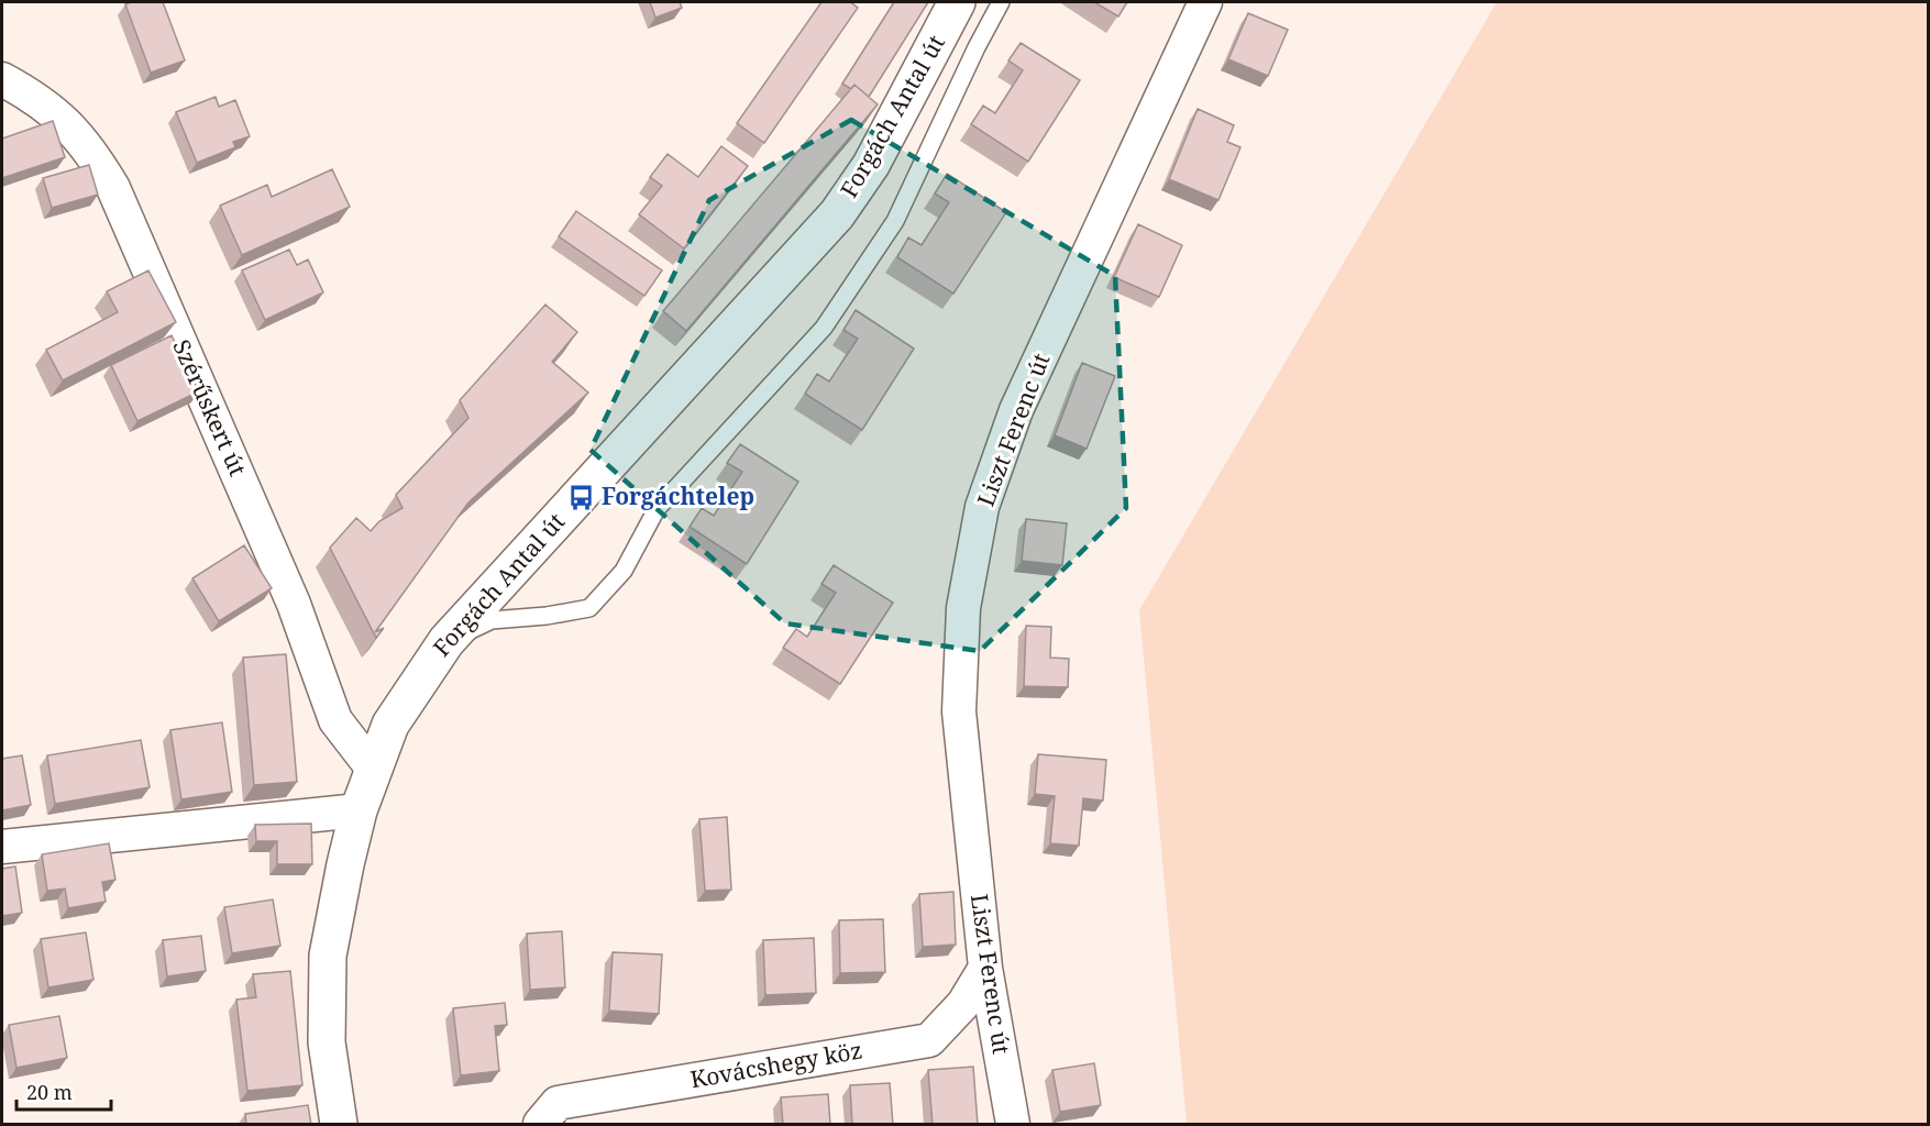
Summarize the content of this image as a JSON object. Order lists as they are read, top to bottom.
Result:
{
  "streets": {
    "street": [
      "Forgách Antal út",
      "Szérűskert út",
      "Liszt Ferenc út",
      "Kovácshegy köz"
    ]
  },
  "crossings": [
    ["Forgách Antal út", "Szérűskert út"],
    ["Liszt Ferenc út", "Kovácshegy köz"]
  ],
  "places": {
    "bus stop": ["Forgáchtelep"]
  },
  "scale_bar": "20 m"
}
